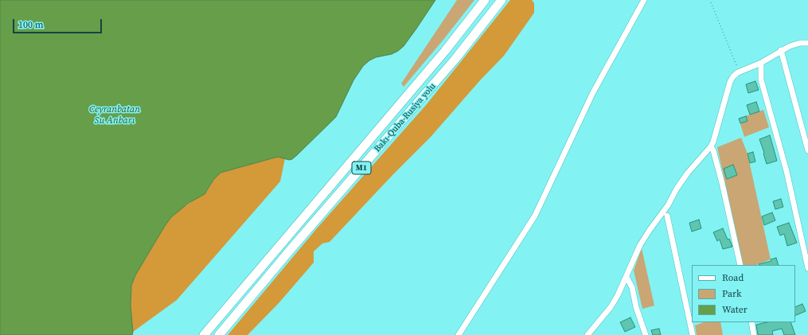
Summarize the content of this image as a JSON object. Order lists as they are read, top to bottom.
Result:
{
  "streets": {
    "highway": ["Bakı-Quba-Rusiya yolu", "M1"]
  },
  "water": ["Ceyranbatan Su Anbarı"],
  "legend": ["Road", "Park", "Water"],
  "scale_bar": "100 m"
}
